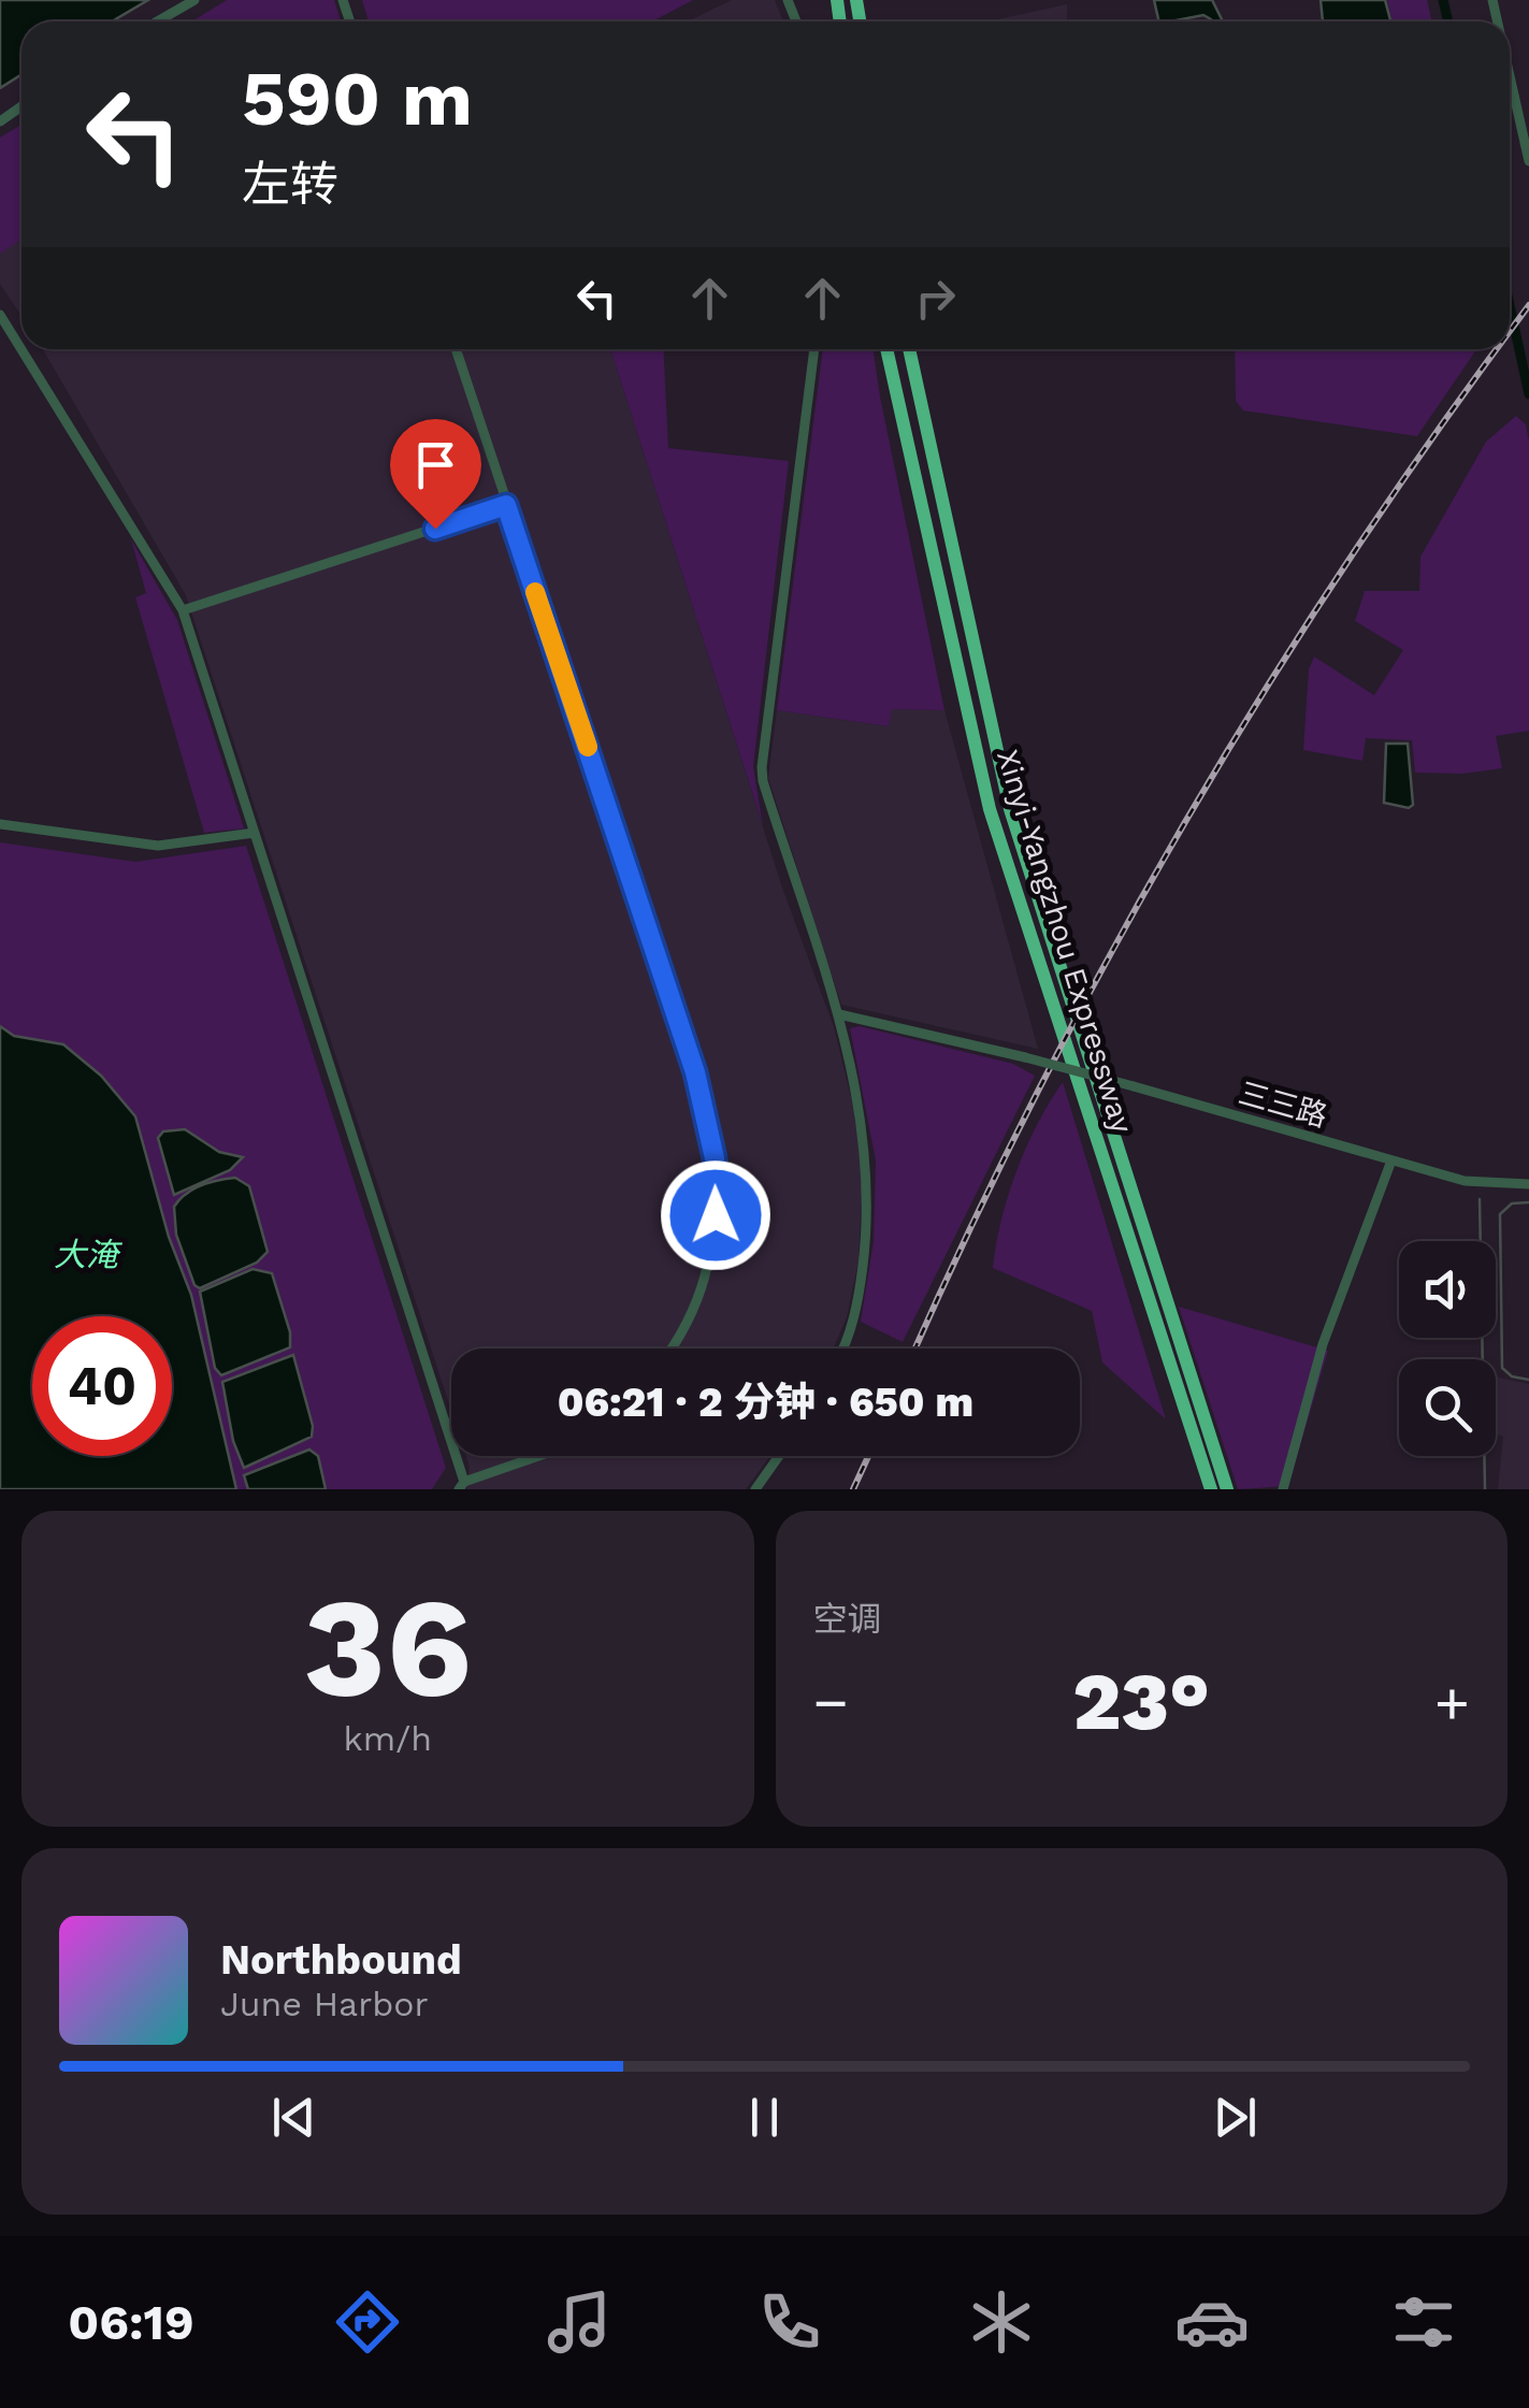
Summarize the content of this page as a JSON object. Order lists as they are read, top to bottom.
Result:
{
  "streets": {
    "highway": ["Xinyi-Yangzhou Expressway"],
    "street": ["三三路"]
  },
  "water": ["大淹"],
  "page": {
    "turn": ["590 m", "左转"],
    "limit": "40",
    "trip": "06:21 · 2 分钟 · 650 m",
    "tile": [
      ["36", "km/h"],
      "空调"
    ],
    "heat": ["−", "23°", "+"],
    "song": ["Northbound", "June Harbor"],
    "tabs": "06:19"
  }
}
